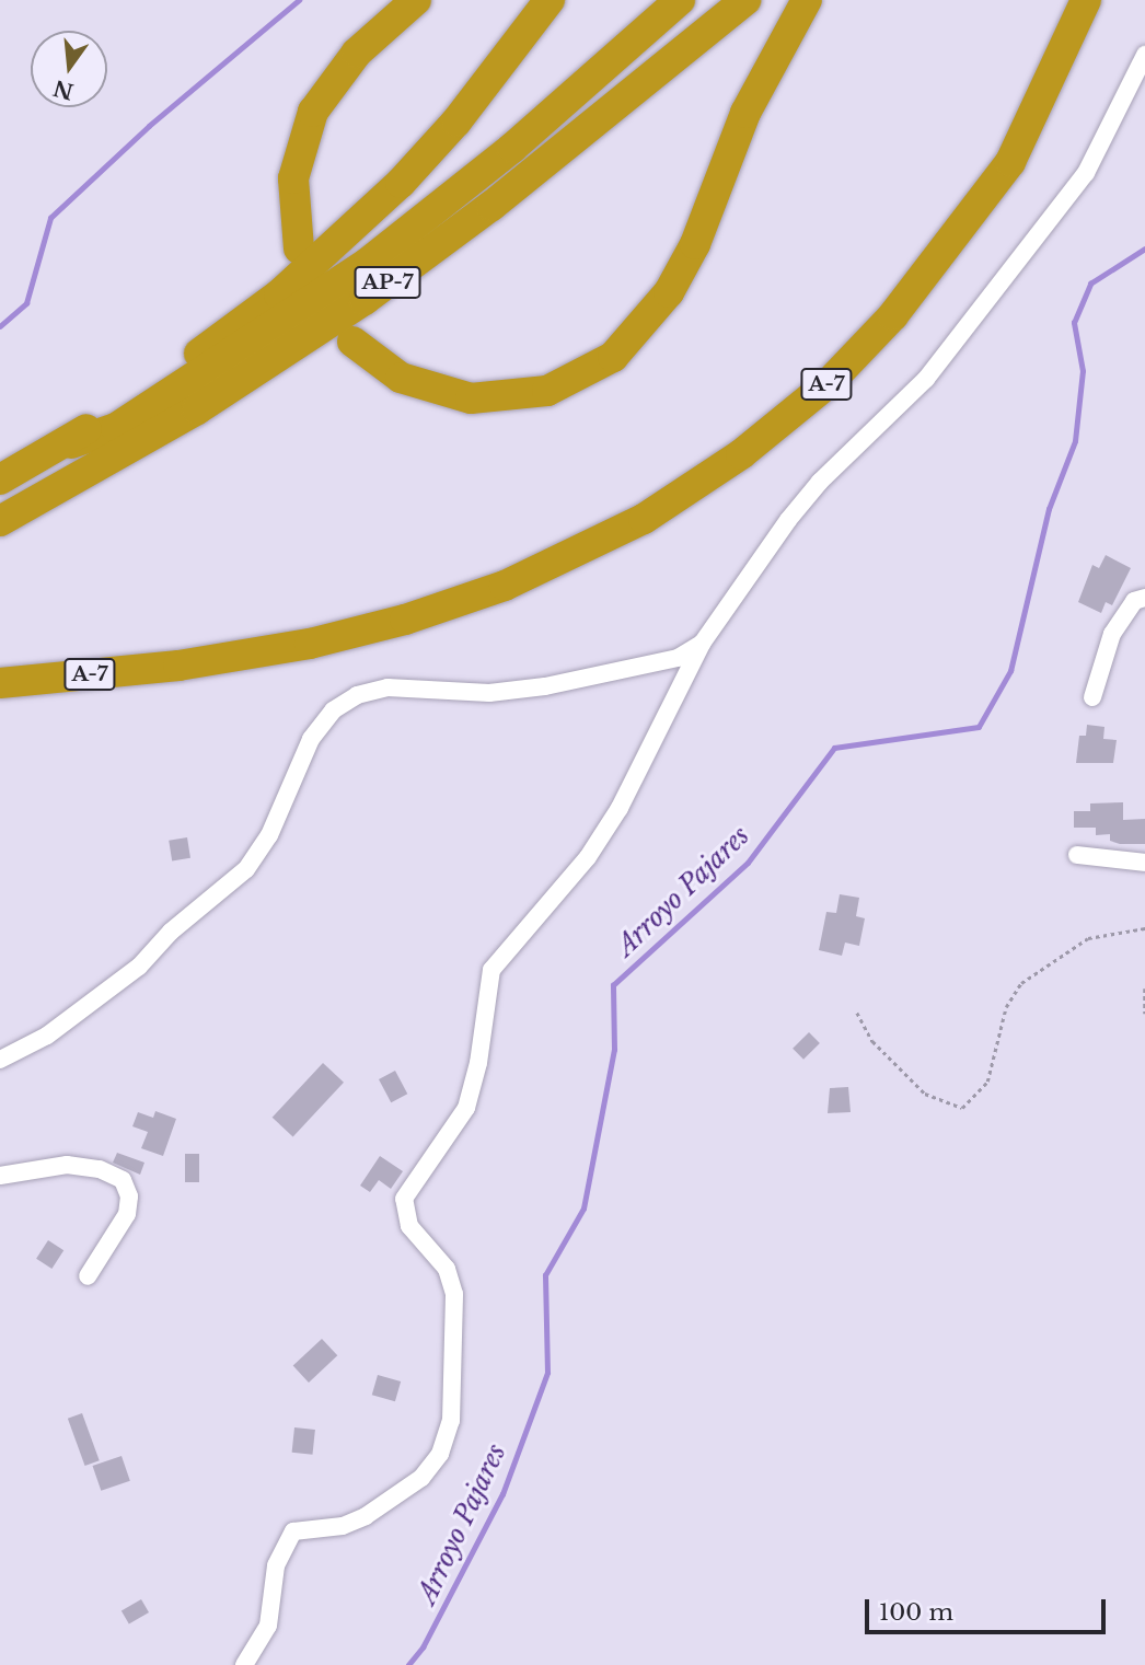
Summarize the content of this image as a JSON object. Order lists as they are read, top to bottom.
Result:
{
  "streets": {
    "highway": ["AP-7", "A-7"]
  },
  "water": ["Arroyo Pajares"],
  "scale_bar": "100 m",
  "north": "bottom"
}
